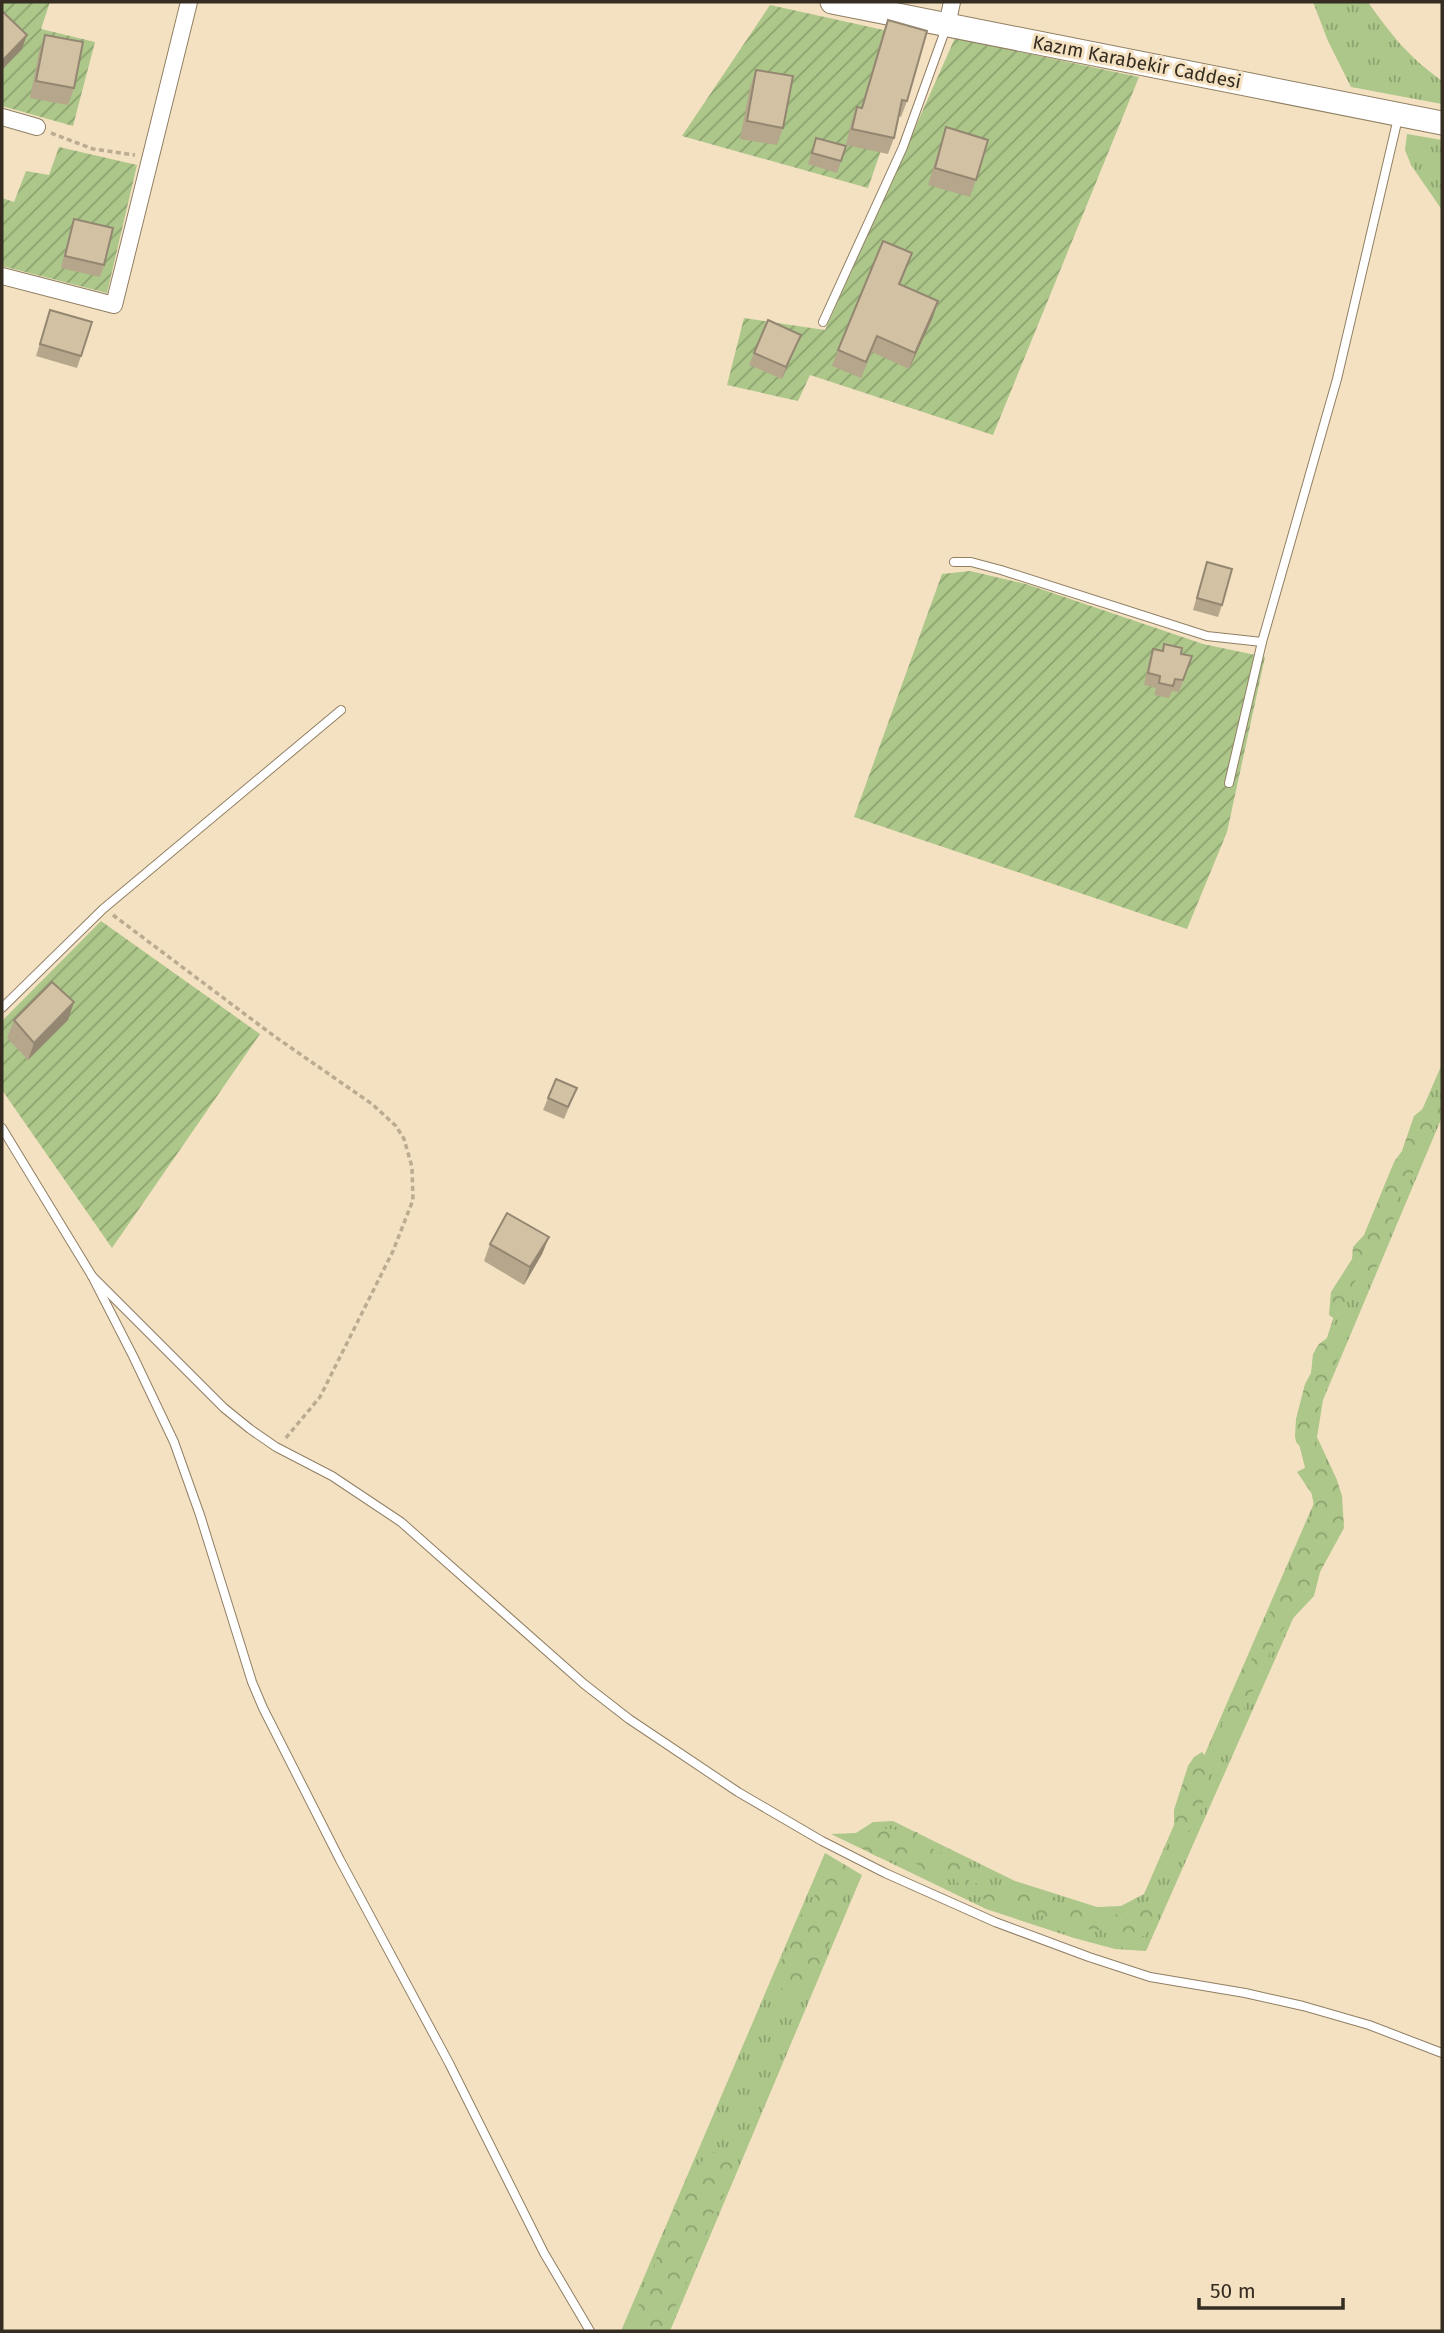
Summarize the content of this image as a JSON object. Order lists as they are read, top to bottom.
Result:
{
  "streets": {
    "street": ["Kazım Karabekir Caddesi"]
  },
  "scale_bar": "50 m"
}
